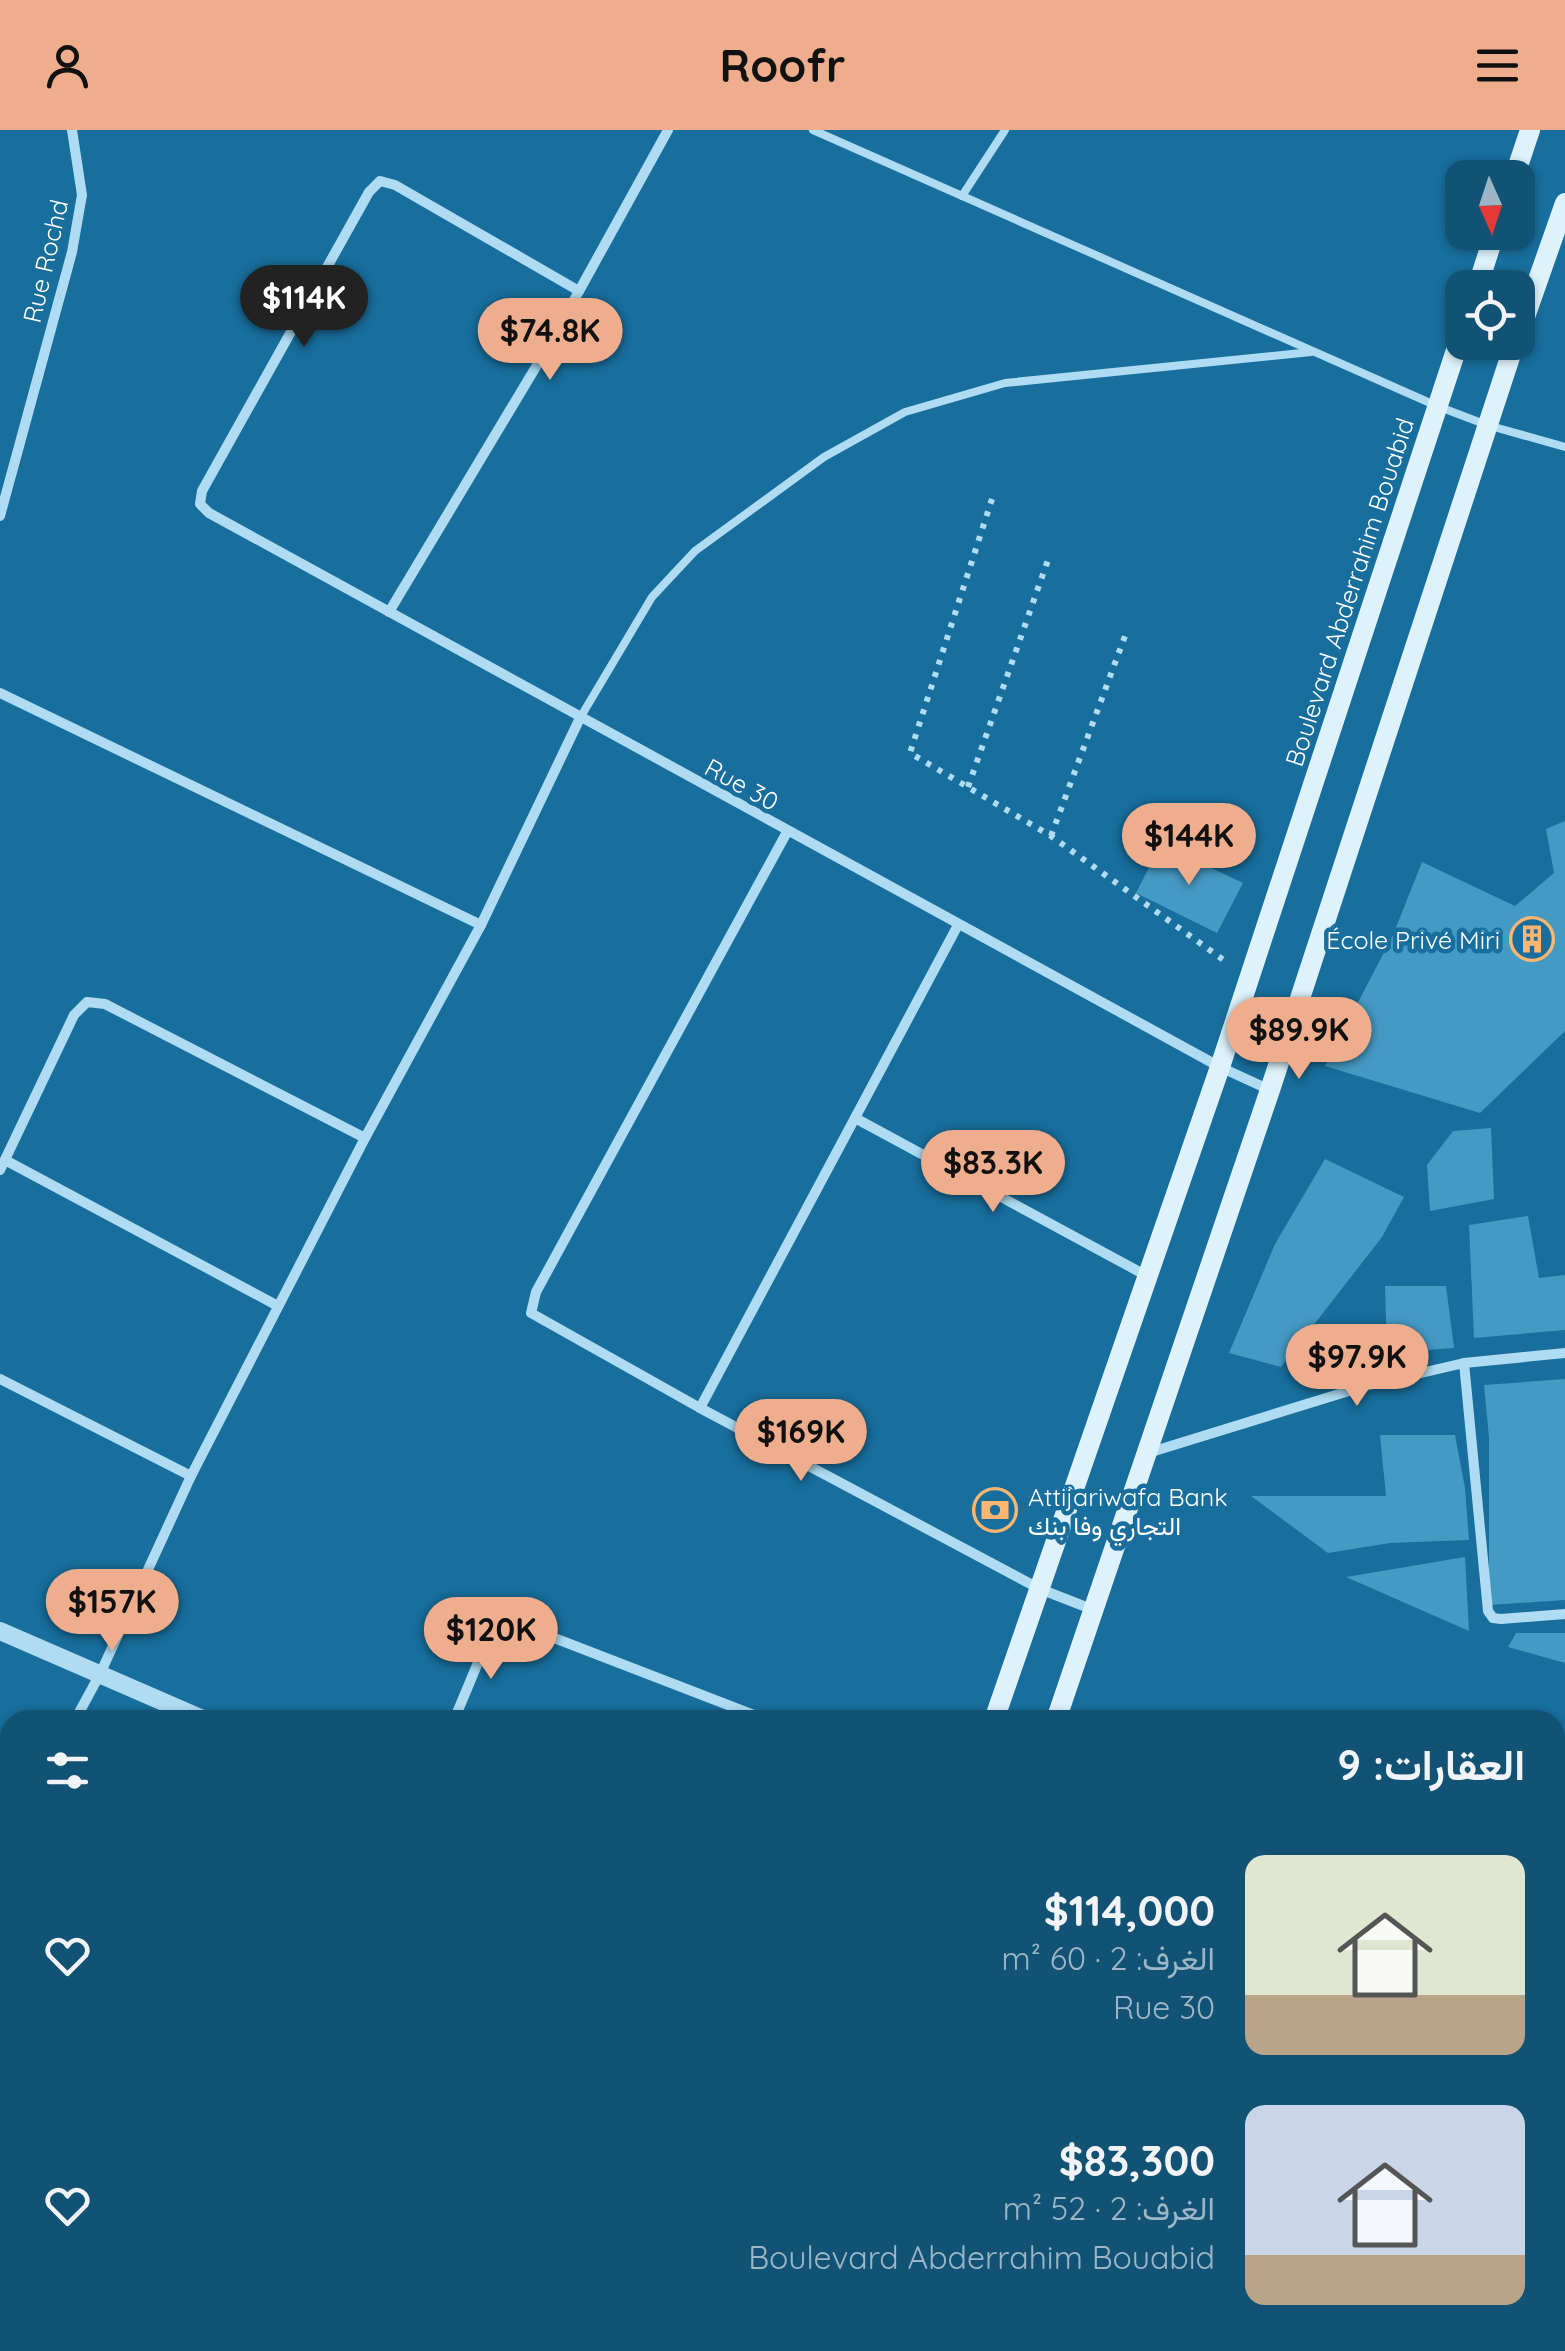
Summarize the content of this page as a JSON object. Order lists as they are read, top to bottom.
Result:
{
  "streets": {
    "main road": ["Boulevard Abderrahim Bouabid"],
    "street": ["Rue Rochd", "Rue 30"]
  },
  "crossings": [
    ["Boulevard Abderrahim Bouabid", "Rue 30"]
  ],
  "places": {
    "building": ["École Privé Miri"],
    "bank": ["Attijariwafa Bank التجاري وفا بنك"]
  },
  "north": "bottom",
  "page": {
    "header": "Roofr",
    "price": [
      "$114K",
      "$74.8K",
      "$144K",
      "$89.9K",
      "$83.3K",
      "$97.9K",
      "$169K",
      "$157K",
      "$120K"
    ],
    "heading": "العقارات: 9",
    "list": [
      {
        "name": "$114,000",
        "note": "الغرف: 2 · 60 m² · Rue 30"
      },
      {
        "name": "$83,300",
        "note": "الغرف: 2 · 52 m² · Boulevard Abderrahim Bouabid"
      }
    ]
  }
}
